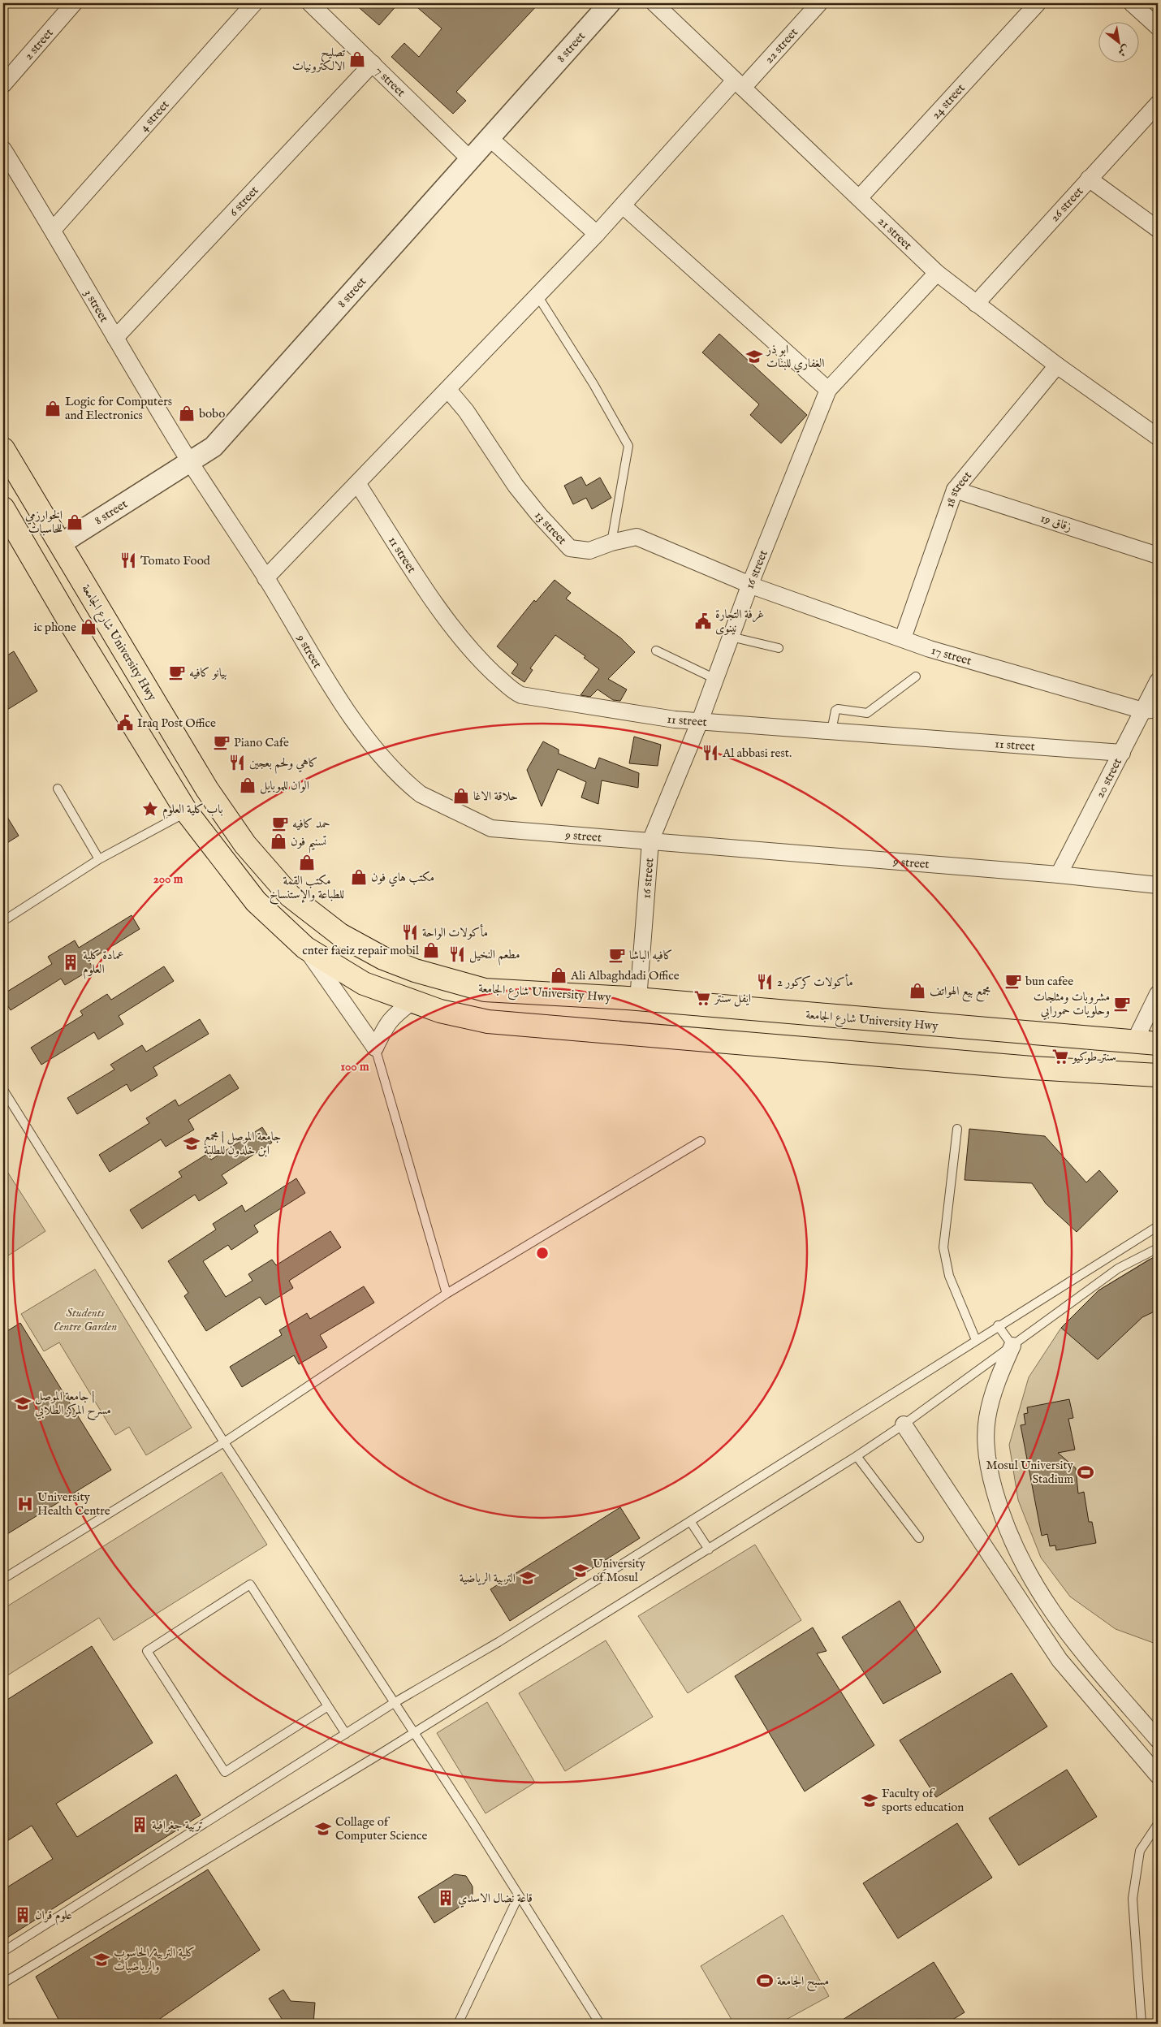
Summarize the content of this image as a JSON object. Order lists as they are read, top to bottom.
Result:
{
  "streets": {
    "main road": ["شارع الجامعة University Hwy"],
    "street": [
      "2 street",
      "22 street",
      "8 street",
      "7 street",
      "24 street",
      "4 street",
      "6 street",
      "26 street",
      "21 street",
      "3 street",
      "18 street",
      "زقاق 19",
      "13 street",
      "11 street",
      "16 street",
      "9 street",
      "17 street",
      "20 street"
    ]
  },
  "crossings": [
    ["22 street", "21 street"],
    ["22 street", "13 street"],
    ["22 street", "11 street"],
    ["22 street", "9 street"],
    ["8 street", "7 street"],
    ["8 street", "3 street"],
    ["8 street", "شارع الجامعة University Hwy"],
    ["8 street", "9 street"],
    ["7 street", "6 street"],
    ["24 street", "21 street"],
    ["4 street", "3 street"],
    ["6 street", "3 street"],
    ["26 street", "21 street"],
    ["21 street", "18 street"],
    ["21 street", "16 street"],
    ["3 street", "9 street"],
    ["18 street", "زقاق 19"],
    ["18 street", "17 street"],
    ["13 street", "16 street"],
    ["13 street", "17 street"],
    ["11 street", "16 street"],
    ["11 street", "20 street"],
    ["16 street", "شارع الجامعة University Hwy"],
    ["16 street", "9 street"],
    ["16 street", "17 street"],
    ["9 street", "20 street"],
    ["17 street", "20 street"]
  ],
  "parks": ["Students Centre Garden"],
  "places": {
    "shop": [
      "تصليح الالكترونيات",
      "Logic for Computers and Electronics",
      "bobo",
      "الخوارزمي للحاسبات",
      "ic phone",
      "الوان للموبايل",
      "حلاقة الاغا",
      "تسنيم فون",
      "مكتب القمة للطباعة والإستنساخ",
      "مكتب هاي فون",
      "cnter faeiz repair mobil",
      "Ali Albaghdadi Office",
      "مجمع بيع الهواتف"
    ],
    "school or university": [
      "ابو ذر الغفاري للبنات",
      "جامعة الموصل | مجمع ابن خلدون للطلبة",
      "جامعة الموصل | مسرح المركز الطلابي",
      "University of Mosul",
      "التربية الرياضية",
      "Faculty of sports education",
      "Collage of Computer Science",
      "كلية التربية/الحاسوب والرياضيات"
    ],
    "restaurant": [
      "Tomato Food",
      "Al abbasi rest.",
      "كاهي ولحم بعجين",
      "مأكولات الواحة",
      "مطعم النخيل",
      "مأكولات كركور 2"
    ],
    "public building": ["غرفة التجارة نينوى", "Iraq Post Office"],
    "cafe": [
      "بيانو كافيه",
      "Piano Cafe",
      "حمد كافيه",
      "كافيه الباشا",
      "bun cafee",
      "مشروبات ومثلجات وحلويات حمورابي"
    ],
    "place": ["باب كلية العلوم"],
    "building": [
      "عمادة كلية العلوم",
      "تربية جغرافية",
      "قاعة نضال الاسدي",
      "علوم قران"
    ],
    "supermarket": ["ايفل سنتر", "سنتر طوكيو"],
    "sports": ["Mosul University Stadium", "مسبح الجامعة"],
    "hospital": ["University Health Centre"]
  },
  "north": "bottom right",
  "rings": ["200 m", "100 m"]
}
